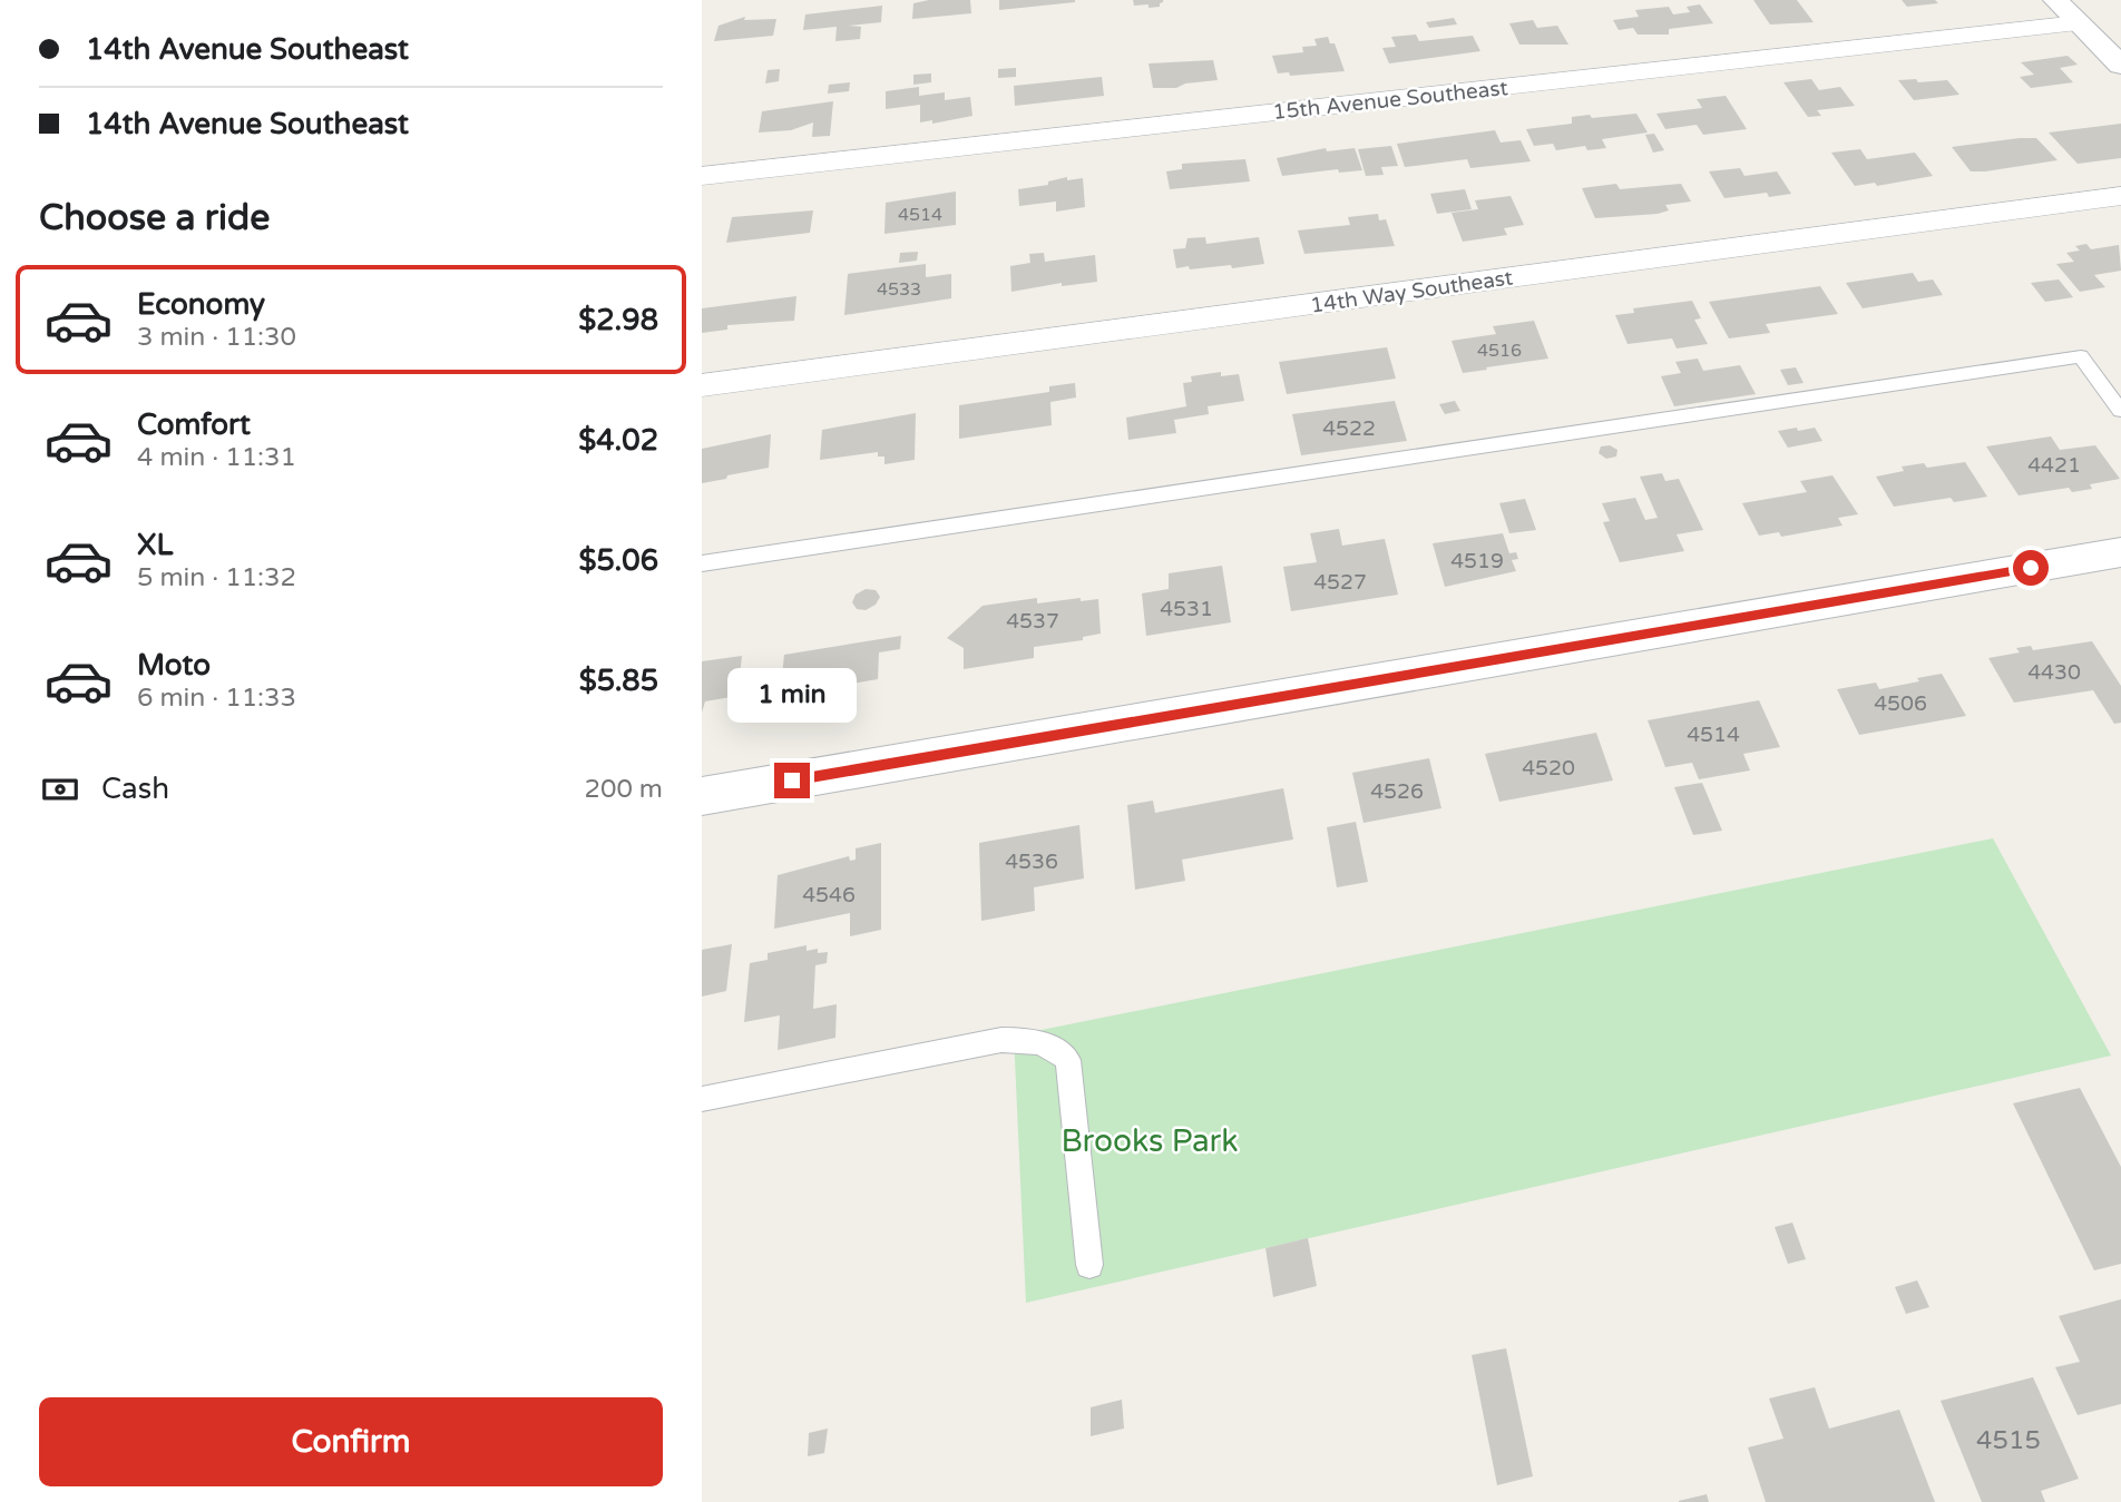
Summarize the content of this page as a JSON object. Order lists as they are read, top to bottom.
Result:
{
  "streets": {
    "street": ["15th Avenue Southeast", "14th Way Southeast"]
  },
  "parks": ["Brooks Park"],
  "house_numbers": [
    "4514",
    "4533",
    "4516",
    "4522",
    "4421",
    "4519",
    "4527",
    "4531",
    "4537",
    "4430",
    "4506",
    "4514",
    "4520",
    "4526",
    "4536",
    "4546",
    "4515"
  ],
  "page": {
    "banner": ["14th Avenue Southeast", "14th Avenue Southeast"],
    "heading": "Choose a ride",
    "list": [
      {
        "name": "Economy",
        "note": "3 min · 11:30",
        "value": "$2.98"
      },
      {
        "name": "Comfort",
        "note": "4 min · 11:31",
        "value": "$4.02"
      },
      {
        "name": "XL",
        "note": "5 min · 11:32",
        "value": "$5.06"
      },
      {
        "name": "Moto",
        "note": "6 min · 11:33",
        "value": "$5.85"
      }
    ],
    "bubble": "1 min",
    "pay": ["Cash", "200 m"],
    "buttons": "Confirm"
  }
}
